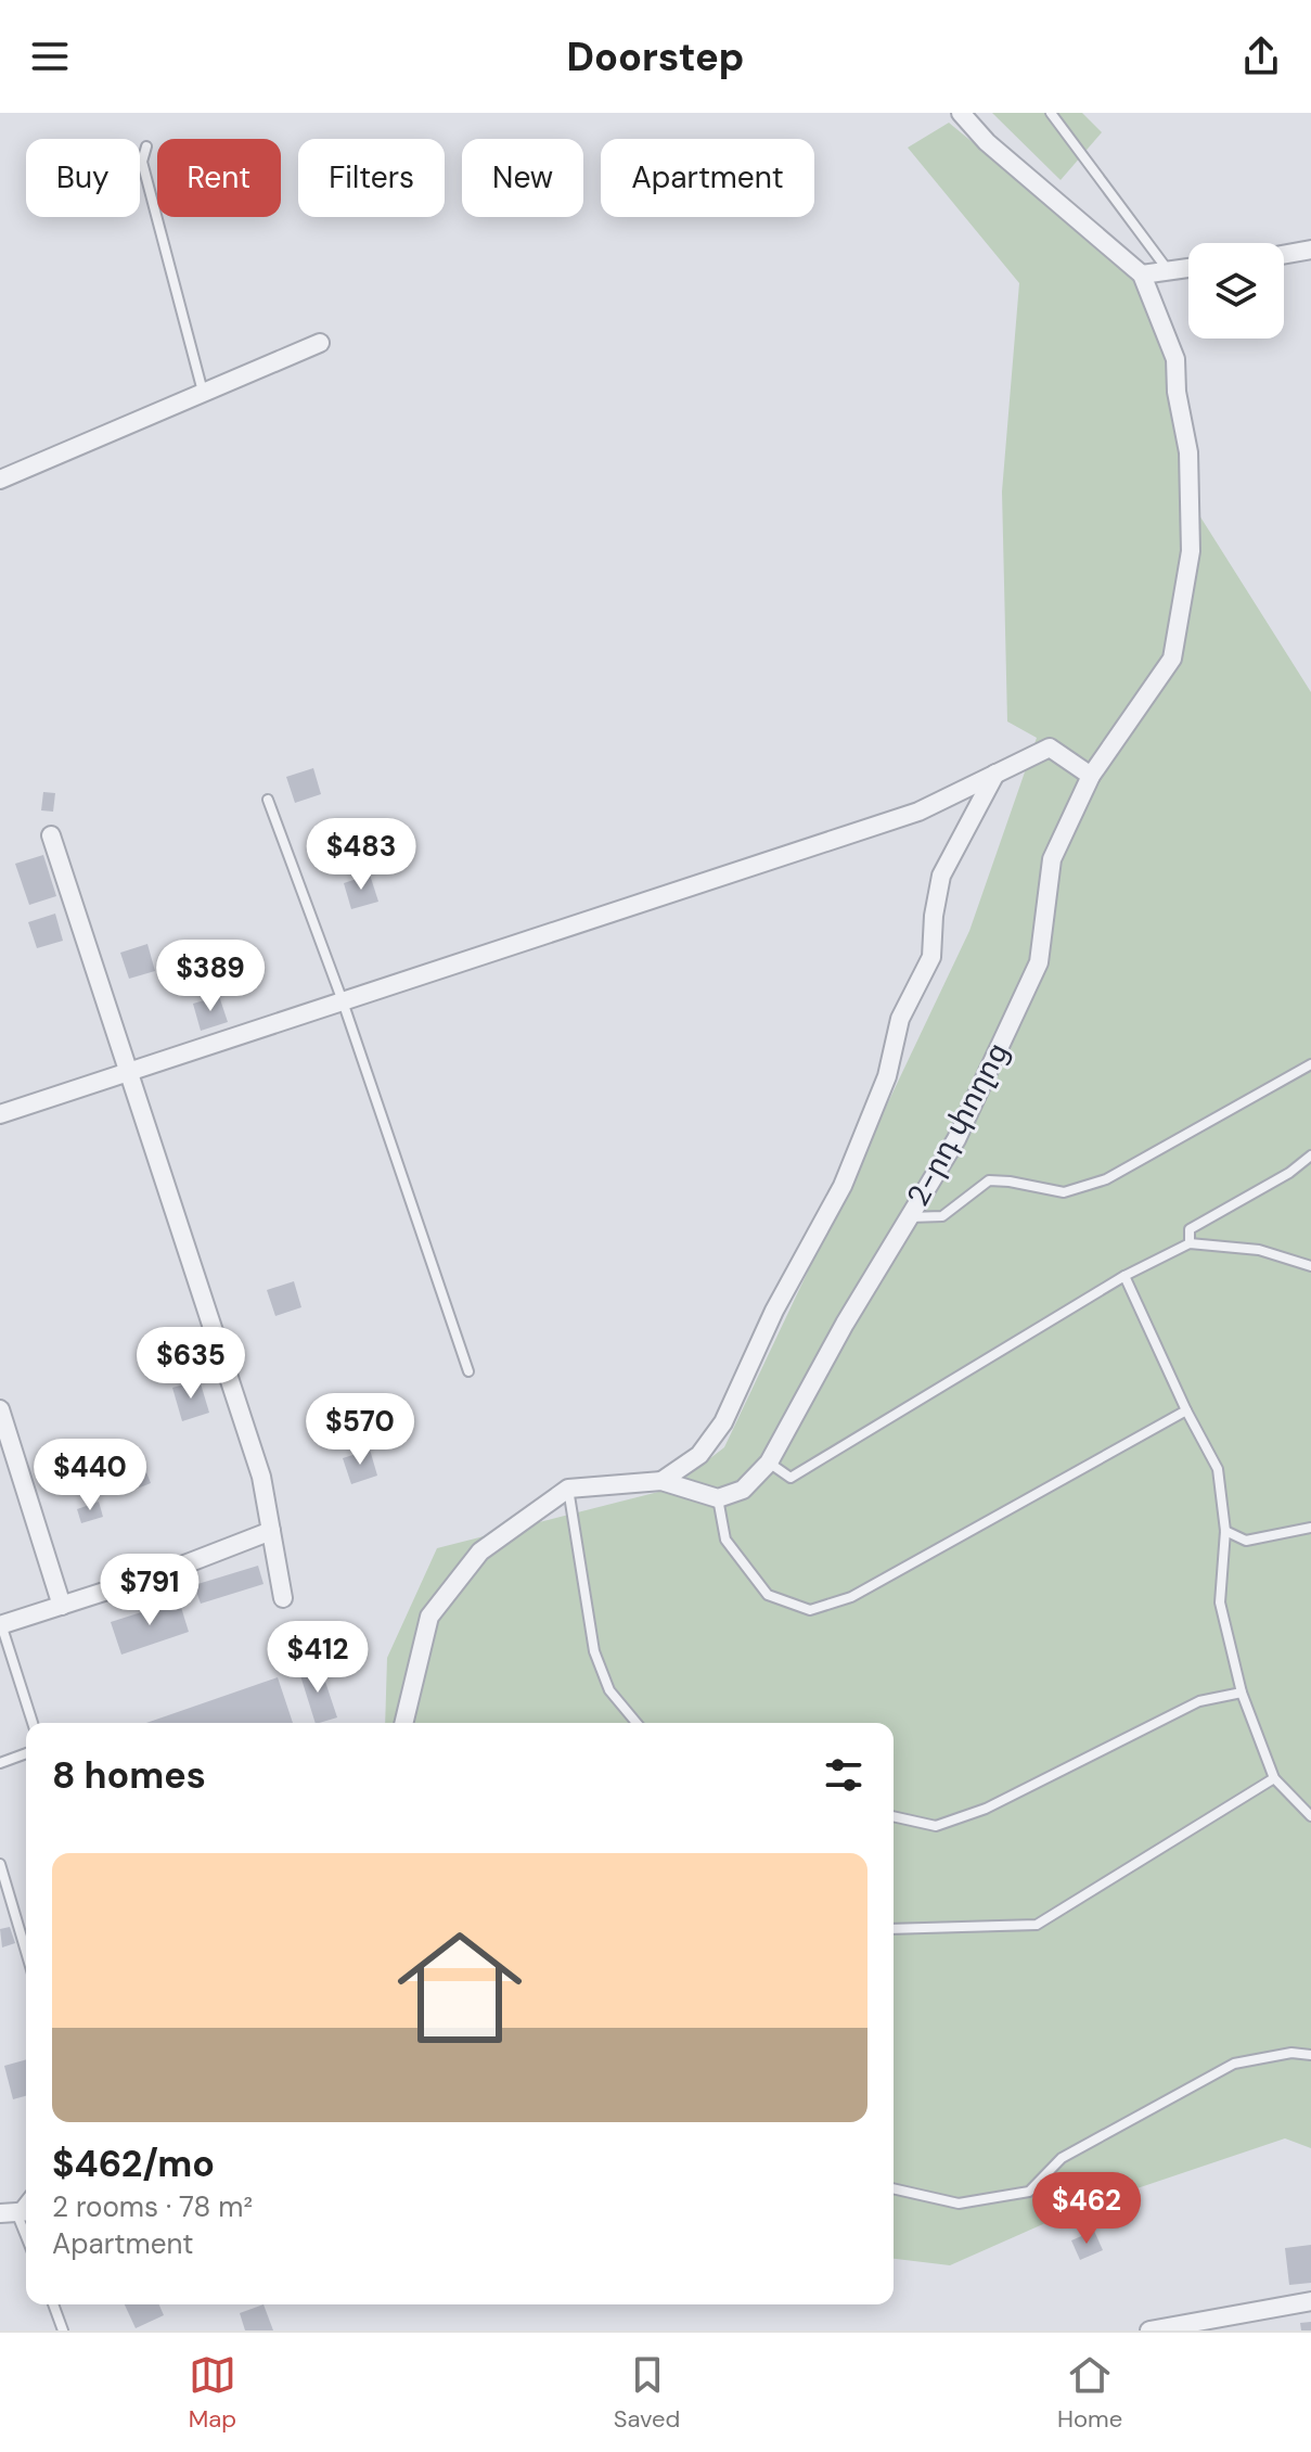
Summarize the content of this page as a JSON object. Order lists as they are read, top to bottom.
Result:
{
  "streets": {
    "street": ["2-րդ փողոց"]
  },
  "page": {
    "header": "Doorstep",
    "chip": [
      "Buy",
      "Rent",
      "Filters",
      "New",
      "Apartment"
    ],
    "price": [
      "$483",
      "$389",
      "$635",
      "$570",
      "$440",
      "$791",
      "$412",
      "$462"
    ],
    "heading": "8 homes",
    "list": [
      {
        "name": "$462/mo",
        "note": "2 rooms · 78 m² · Apartment"
      }
    ],
    "tabs": ["Map", "Saved", "Home"]
  }
}
